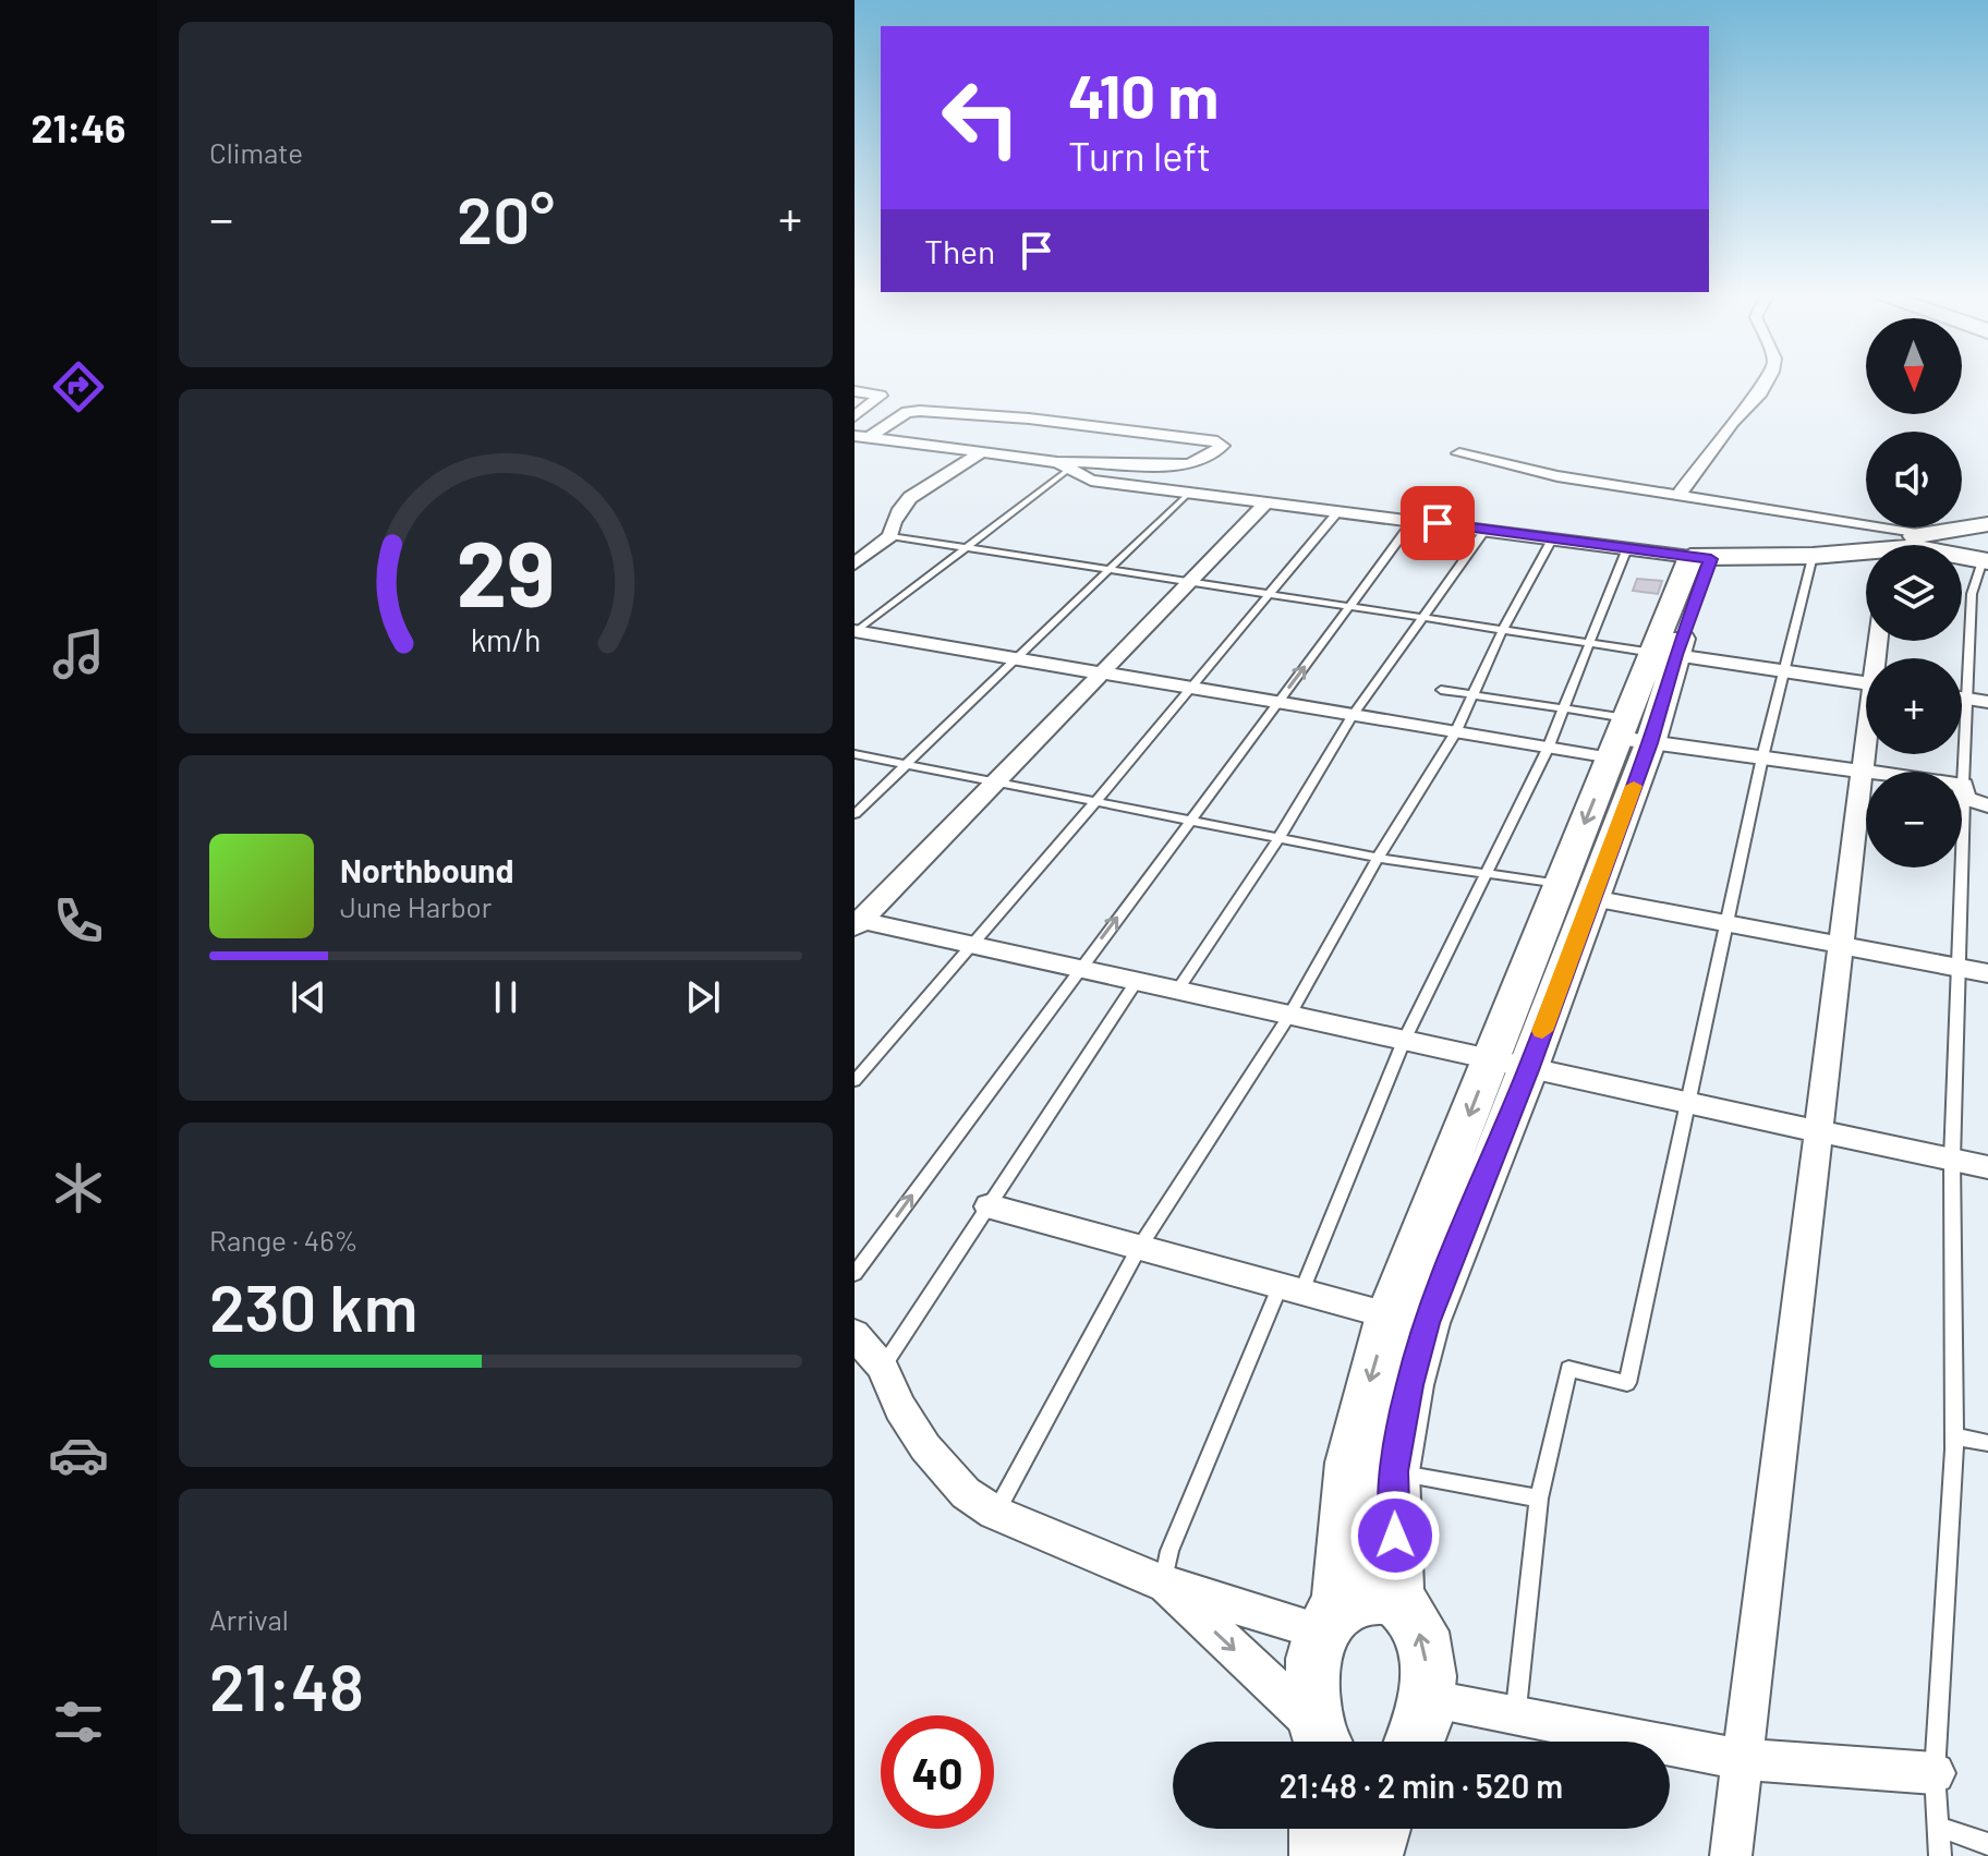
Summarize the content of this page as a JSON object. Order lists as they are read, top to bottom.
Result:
{
  "north": "bottom",
  "page": {
    "tabs": "21:46",
    "tile": [
      "Climate",
      ["Range · 46%", "230 km"],
      ["Arrival", "21:48"]
    ],
    "turn": ["410 m", "Turn left"],
    "heat": ["−", "20°", "+"],
    "then": "Then",
    "map_buttons": ["+", "−"],
    "song": ["Northbound", "June Harbor"],
    "limit": "40",
    "trip": "21:48 · 2 min · 520 m",
    "gauge": ["29", "km/h"]
  }
}
